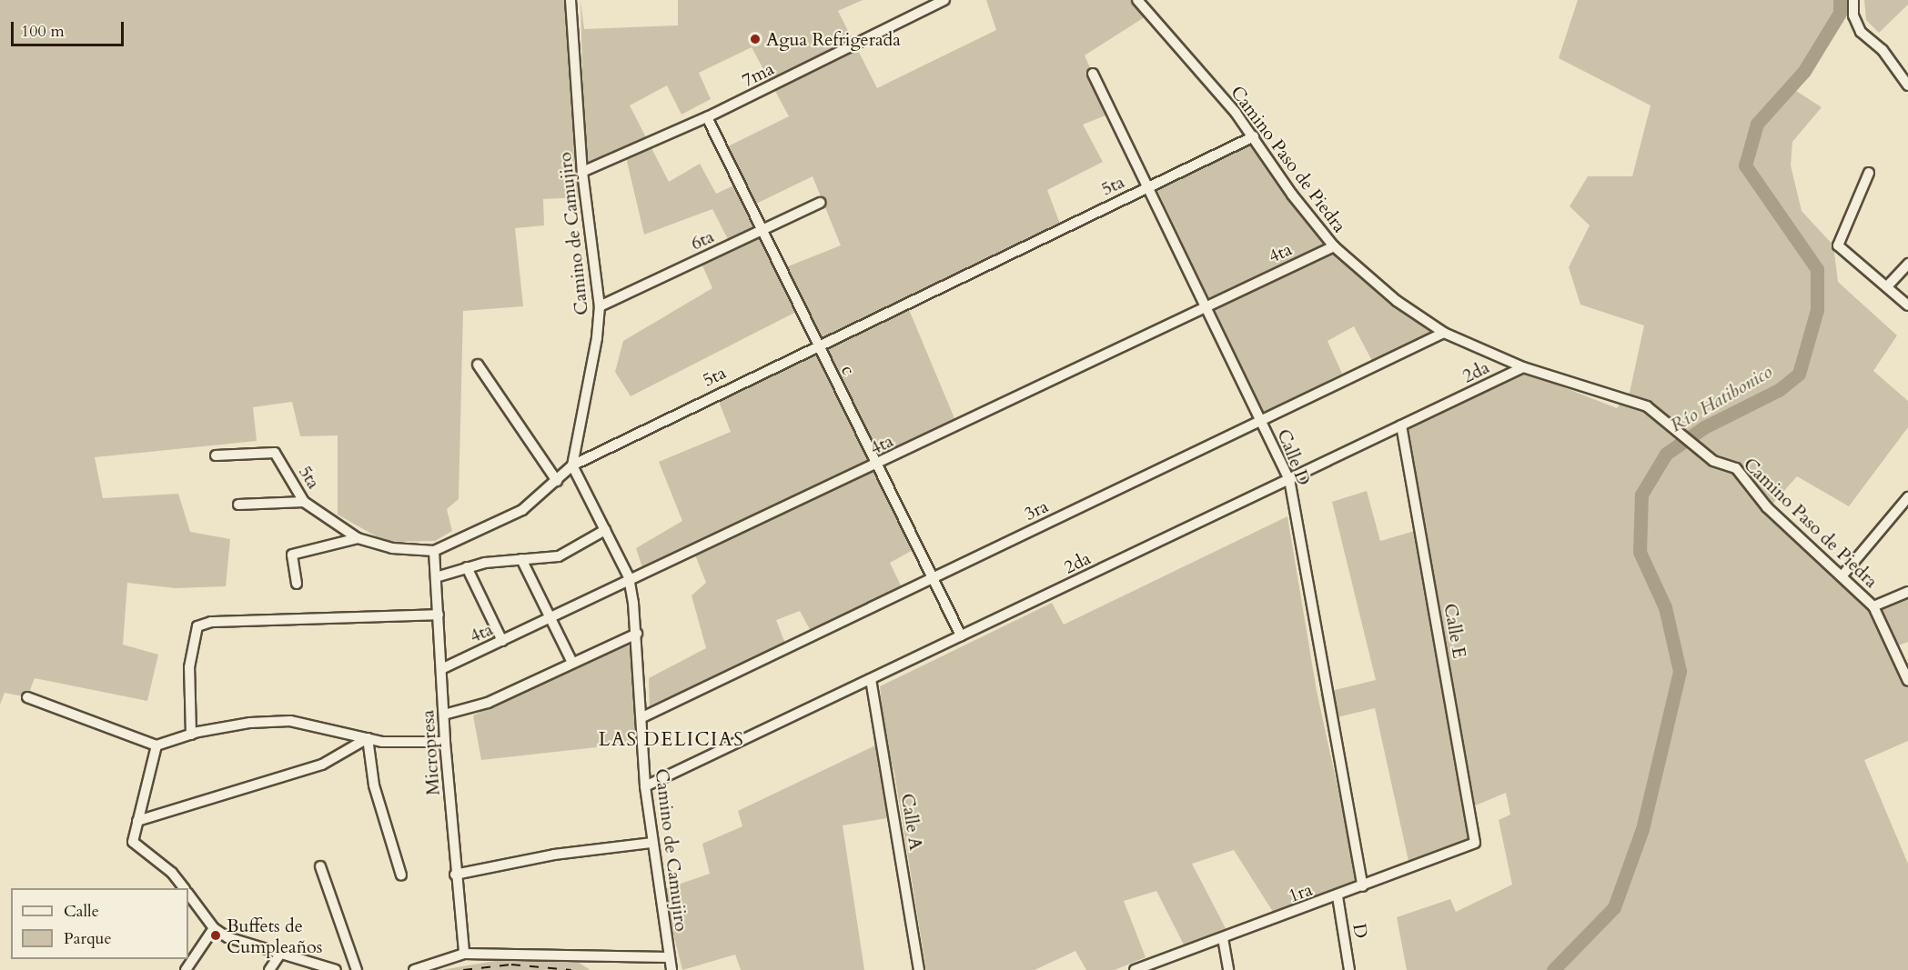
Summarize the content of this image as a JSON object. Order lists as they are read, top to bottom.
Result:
{
  "streets": {
    "street": [
      "7ma",
      "Camino Paso de Piedra",
      "5ta",
      "Camino de Camujiro",
      "6ta",
      "4ta",
      "c",
      "2da",
      "Calle D",
      "3ra",
      "Calle E",
      "Micropresa",
      "Calle A",
      "1ra",
      "D"
    ]
  },
  "crossings": [
    ["7ma", "Camino de Camujiro"],
    ["7ma", "c"],
    ["Camino Paso de Piedra", "5ta"],
    ["Camino Paso de Piedra", "4ta"],
    ["Camino Paso de Piedra", "2da"],
    ["Camino Paso de Piedra", "3ra"],
    ["5ta", "Camino de Camujiro"],
    ["5ta", "c"],
    ["5ta", "Calle D"],
    ["5ta", "Micropresa"],
    ["Camino de Camujiro", "6ta"],
    ["Camino de Camujiro", "4ta"],
    ["Camino de Camujiro", "2da"],
    ["Camino de Camujiro", "3ra"],
    ["6ta", "c"],
    ["4ta", "c"],
    ["4ta", "Calle D"],
    ["4ta", "Micropresa"],
    ["c", "2da"],
    ["c", "3ra"],
    ["2da", "Calle D"],
    ["2da", "Calle E"],
    ["2da", "Calle A"],
    ["Calle D", "3ra"],
    ["Calle D", "1ra"],
    ["Calle E", "1ra"],
    ["1ra", "D"]
  ],
  "districts": ["LAS DELICIAS"],
  "water": ["Río Hatibonico"],
  "places": ["Agua Refrigerada", "Buffets de Cumpleaños"],
  "legend": ["Calle", "Parque"],
  "scale_bar": "100 m"
}
